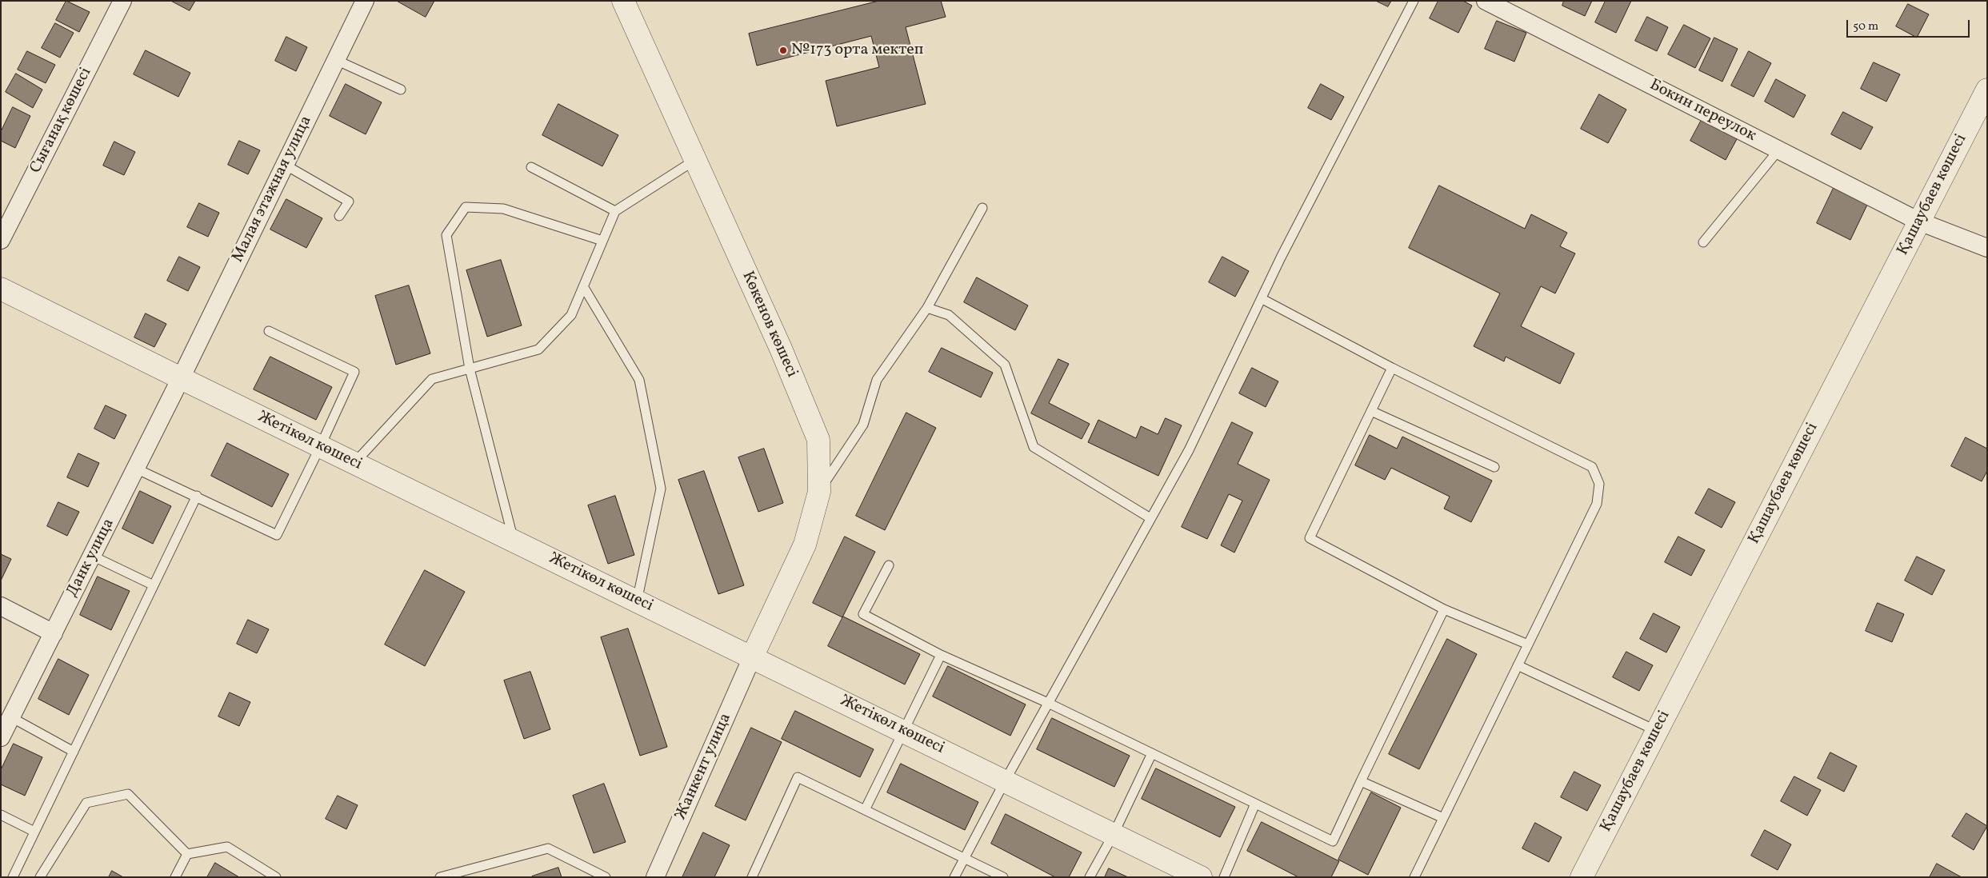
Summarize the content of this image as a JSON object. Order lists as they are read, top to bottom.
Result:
{
  "streets": {
    "street": [
      "Бокин переулок",
      "Сығанақ көшесі",
      "Малая этажная улица",
      "Қашаубаев көшесі",
      "Көкенов көшесі",
      "Жетікөл көшесі",
      "Данк улица",
      "Жанкент улица"
    ]
  },
  "crossings": [
    ["Бокин переулок", "Қашаубаев көшесі"],
    ["Малая этажная улица", "Жетікөл көшесі"],
    ["Малая этажная улица", "Данк улица"],
    ["Көкенов көшесі", "Жетікөл көшесі"],
    ["Көкенов көшесі", "Жанкент улица"],
    ["Жетікөл көшесі", "Данк улица"],
    ["Жетікөл көшесі", "Жанкент улица"]
  ],
  "places": ["№173 орта мектеп"],
  "scale_bar": "50 m"
}
